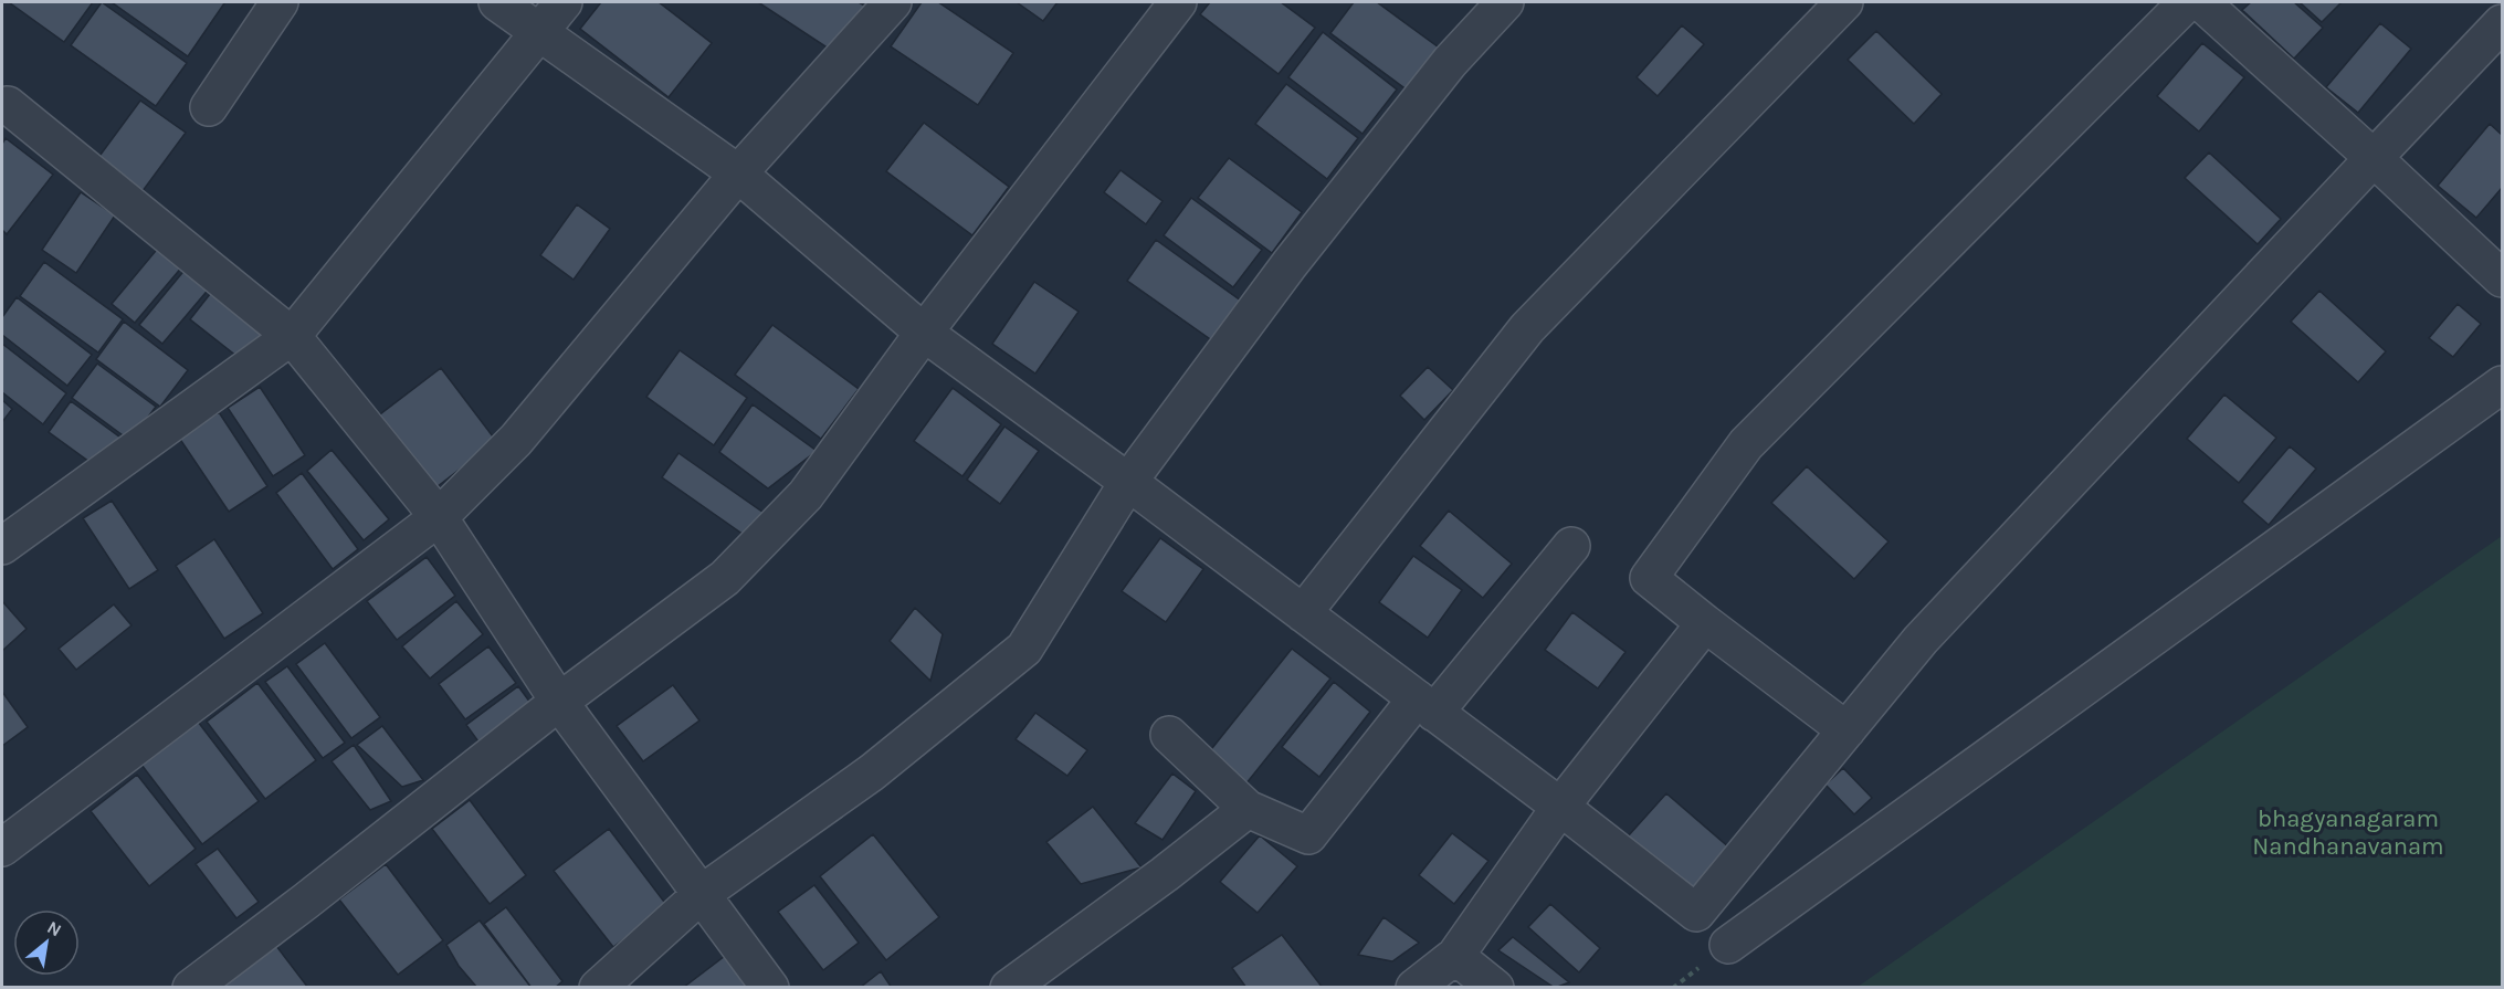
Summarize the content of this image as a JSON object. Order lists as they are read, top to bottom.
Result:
{
  "parks": ["bhagyanagaram Nandhanavanam"],
  "north": "top right"
}
